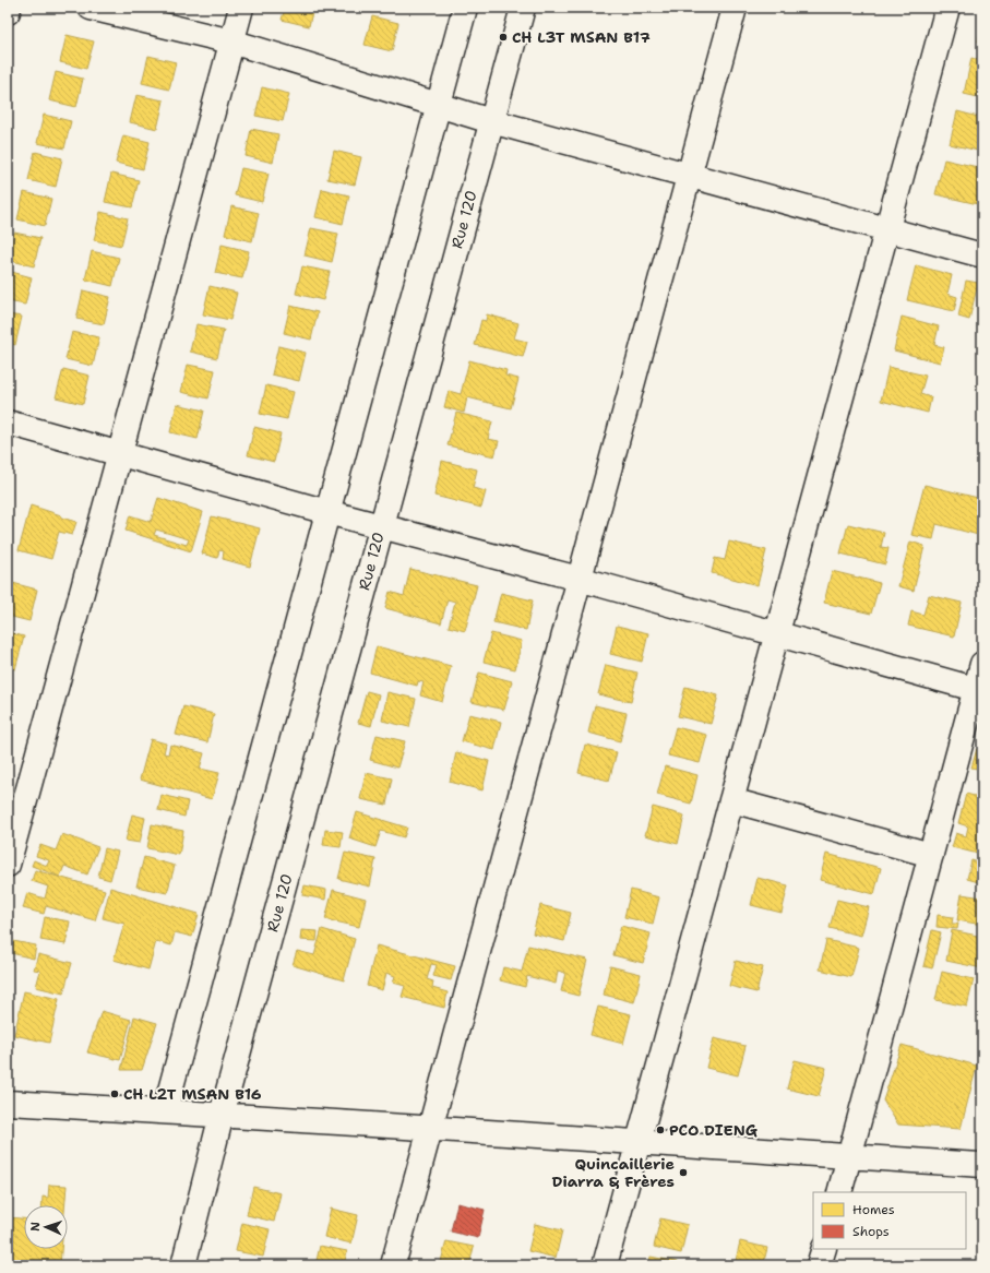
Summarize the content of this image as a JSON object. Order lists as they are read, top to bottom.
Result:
{
  "streets": {
    "street": ["Rue 120"]
  },
  "places": [
    "CH L3T MSAN B17",
    "CH L2T MSAN B16",
    "PCO DIENG",
    "Quincaillerie Diarra & Frères"
  ],
  "legend": ["Homes", "Shops"],
  "north": "left"
}
